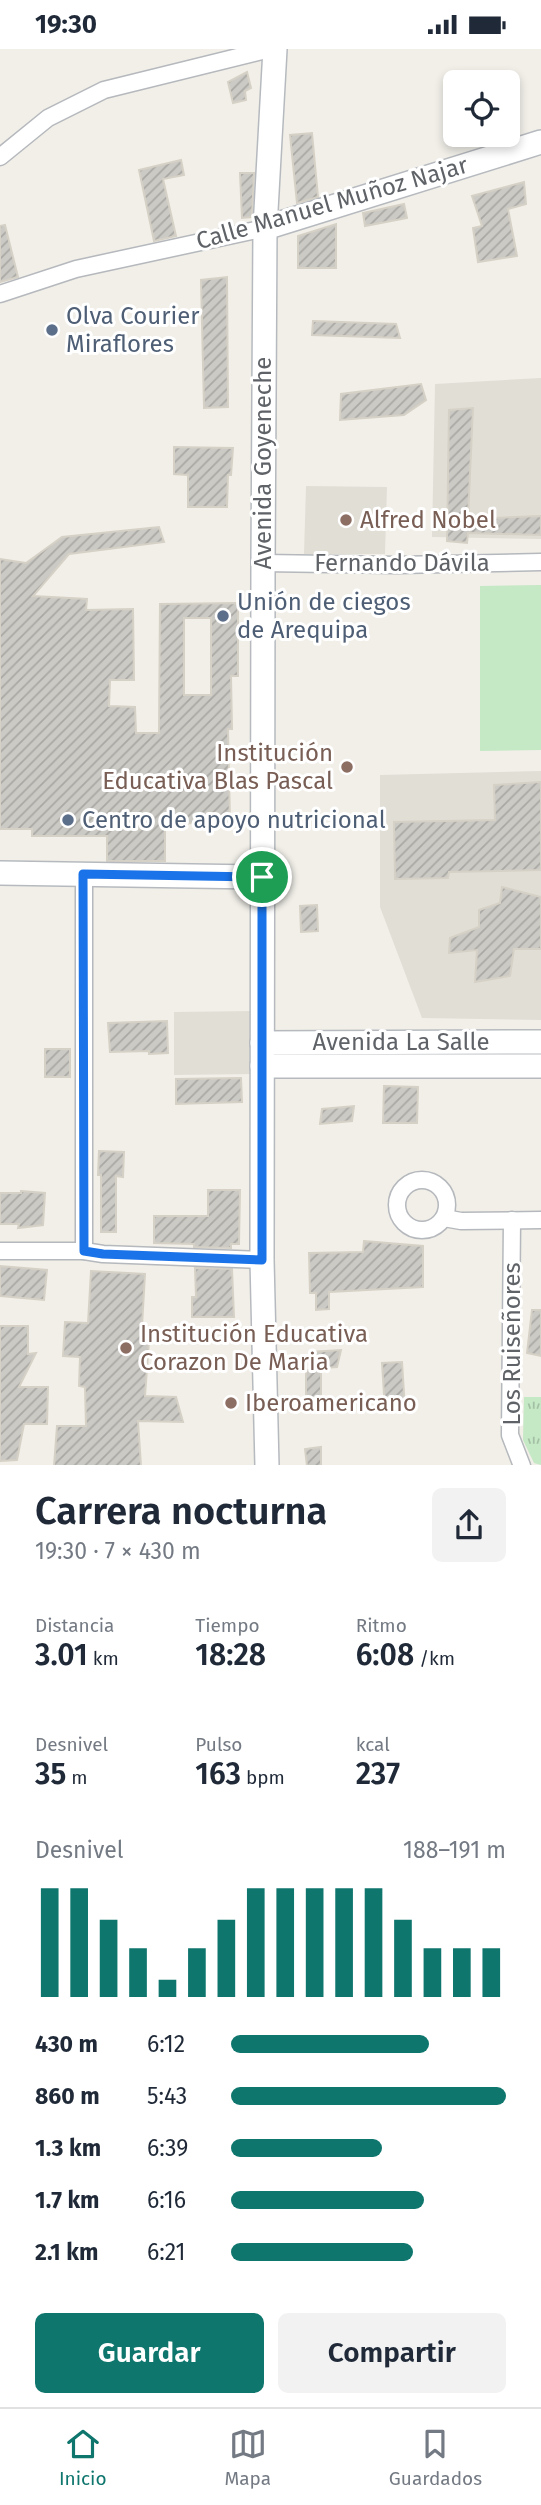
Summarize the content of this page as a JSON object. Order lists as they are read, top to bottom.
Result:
{
  "streets": {
    "main road": ["Calle Manuel Muñoz Najar", "Avenida Goyeneche", "Avenida La Salle"],
    "street": ["Fernando Dávila", "Los Ruiseñores"]
  },
  "crossings": [
    ["Calle Manuel Muñoz Najar", "Avenida Goyeneche"],
    ["Avenida Goyeneche", "Fernando Dávila"],
    ["Avenida Goyeneche", "Avenida La Salle"]
  ],
  "places": [
    "Olva Courier Miraflores",
    "Alfred Nobel",
    "Unión de ciegos de Arequipa",
    "Institución Educativa Blas Pascal",
    "Centro de apoyo nutricional",
    "Institución Educativa Corazon De Maria",
    "Iberoamericano"
  ],
  "page": {
    "status": "19:30",
    "heading": ["Carrera nocturna", "19:30 · 7 × 430 m"],
    "stats": [
      ["Distancia", "3.01 km"],
      ["Tiempo", "18:28"],
      ["Ritmo", "6:08 /km"],
      ["Desnivel", "35 m"],
      ["Pulso", "163 bpm"],
      ["kcal", "237"]
    ],
    "chart": ["Desnivel", "188–191 m"],
    "list": [
      {
        "name": "430 m",
        "note": "6:12"
      },
      {
        "name": "860 m",
        "note": "5:43"
      },
      {
        "name": "1.3 km",
        "note": "6:39"
      },
      {
        "name": "1.7 km",
        "note": "6:16"
      },
      {
        "name": "2.1 km",
        "note": "6:21"
      }
    ],
    "buttons": ["Guardar", "Compartir"],
    "tabs": ["Inicio", "Mapa", "Guardados"]
  }
}
